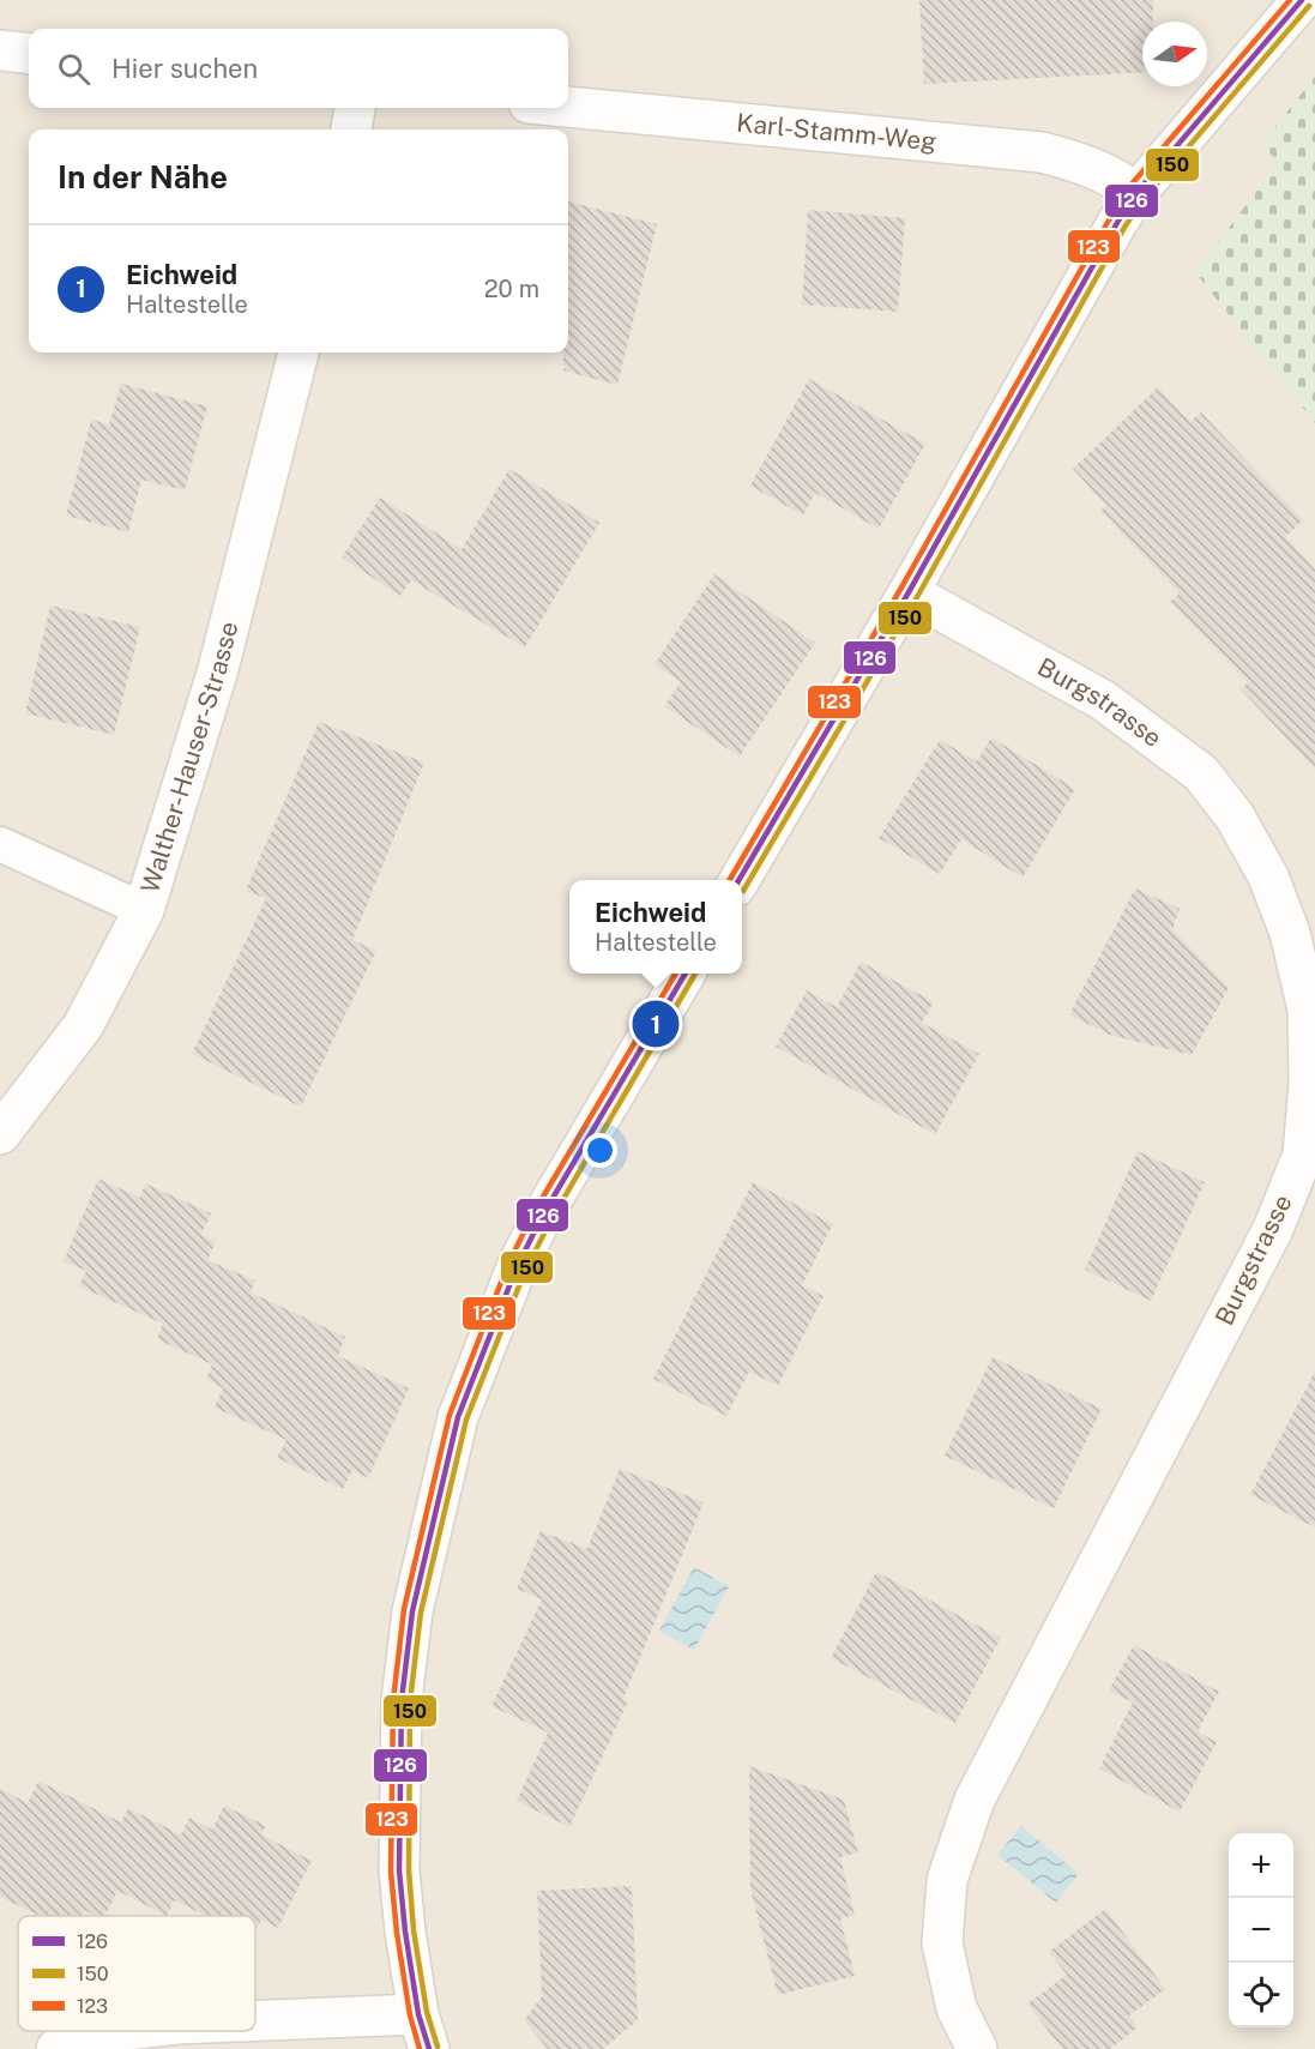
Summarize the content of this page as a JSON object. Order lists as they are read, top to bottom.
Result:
{
  "streets": {
    "street": ["Karl-Stamm-Weg", "Burgstrasse", "Walther-Hauser-Strasse"]
  },
  "lines": ["transit line 126", "transit line 123", "transit line 150"],
  "legend": ["126", "150", "123"],
  "north": "right",
  "page": {
    "search": "Hier suchen",
    "heading": "In der Nähe",
    "list": [
      {
        "mark": "1",
        "name": "Eichweid",
        "note": "Haltestelle",
        "value": "20 m"
      }
    ],
    "popup": ["Eichweid", "Haltestelle"],
    "pins": "1",
    "map_buttons": ["+", "−"]
  }
}
